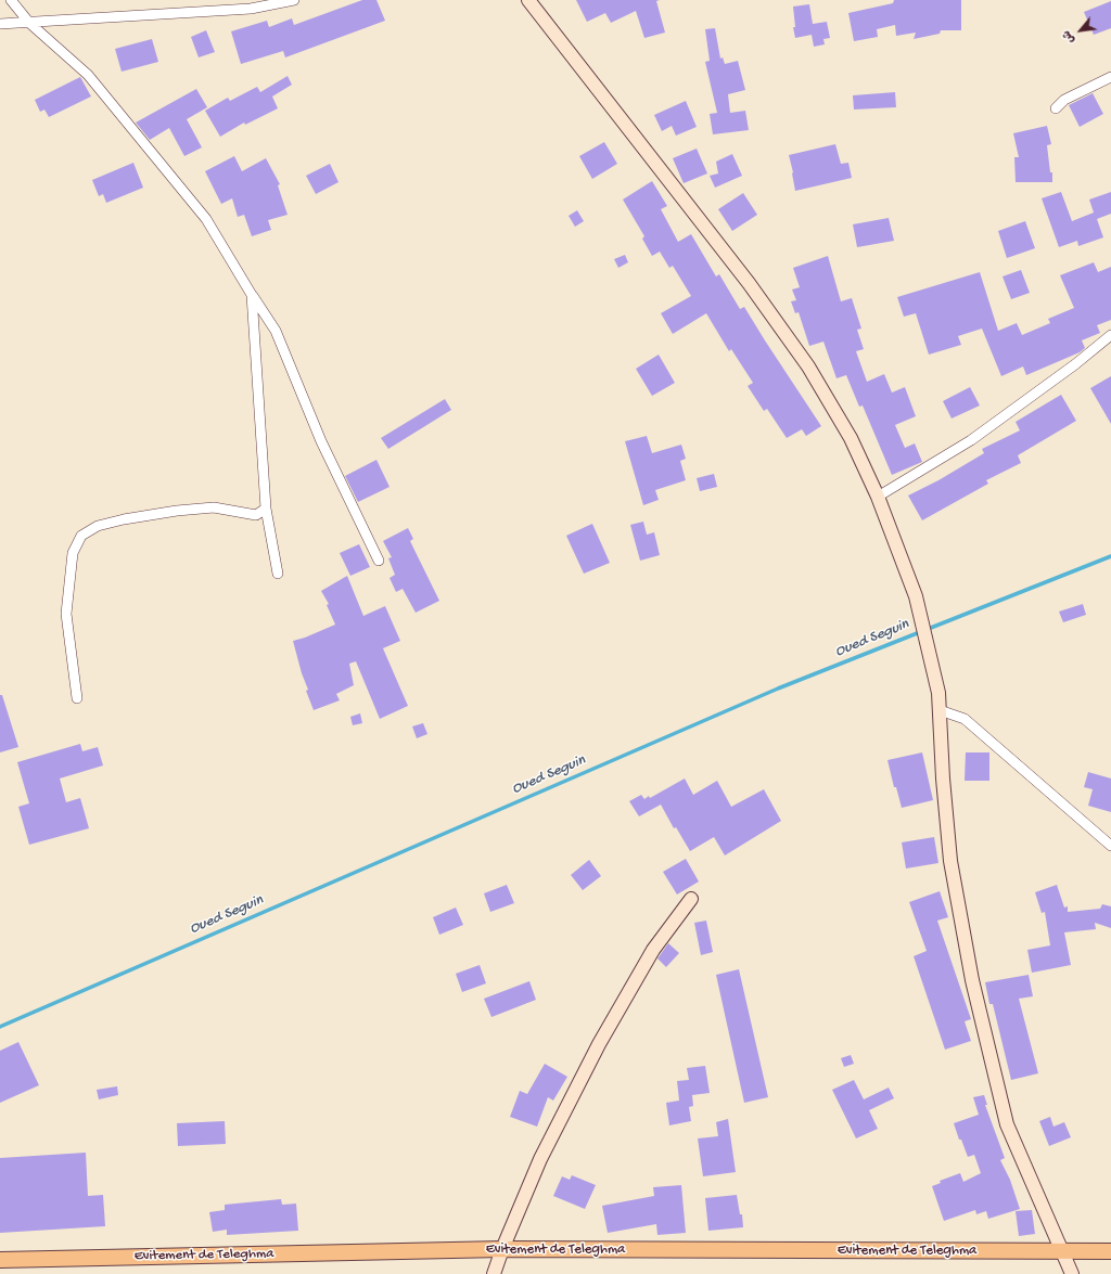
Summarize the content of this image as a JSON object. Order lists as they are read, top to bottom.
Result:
{
  "streets": {
    "main road": ["Evitement de Teleghma"]
  },
  "water": ["Oued Seguin"],
  "north": "bottom left"
}
